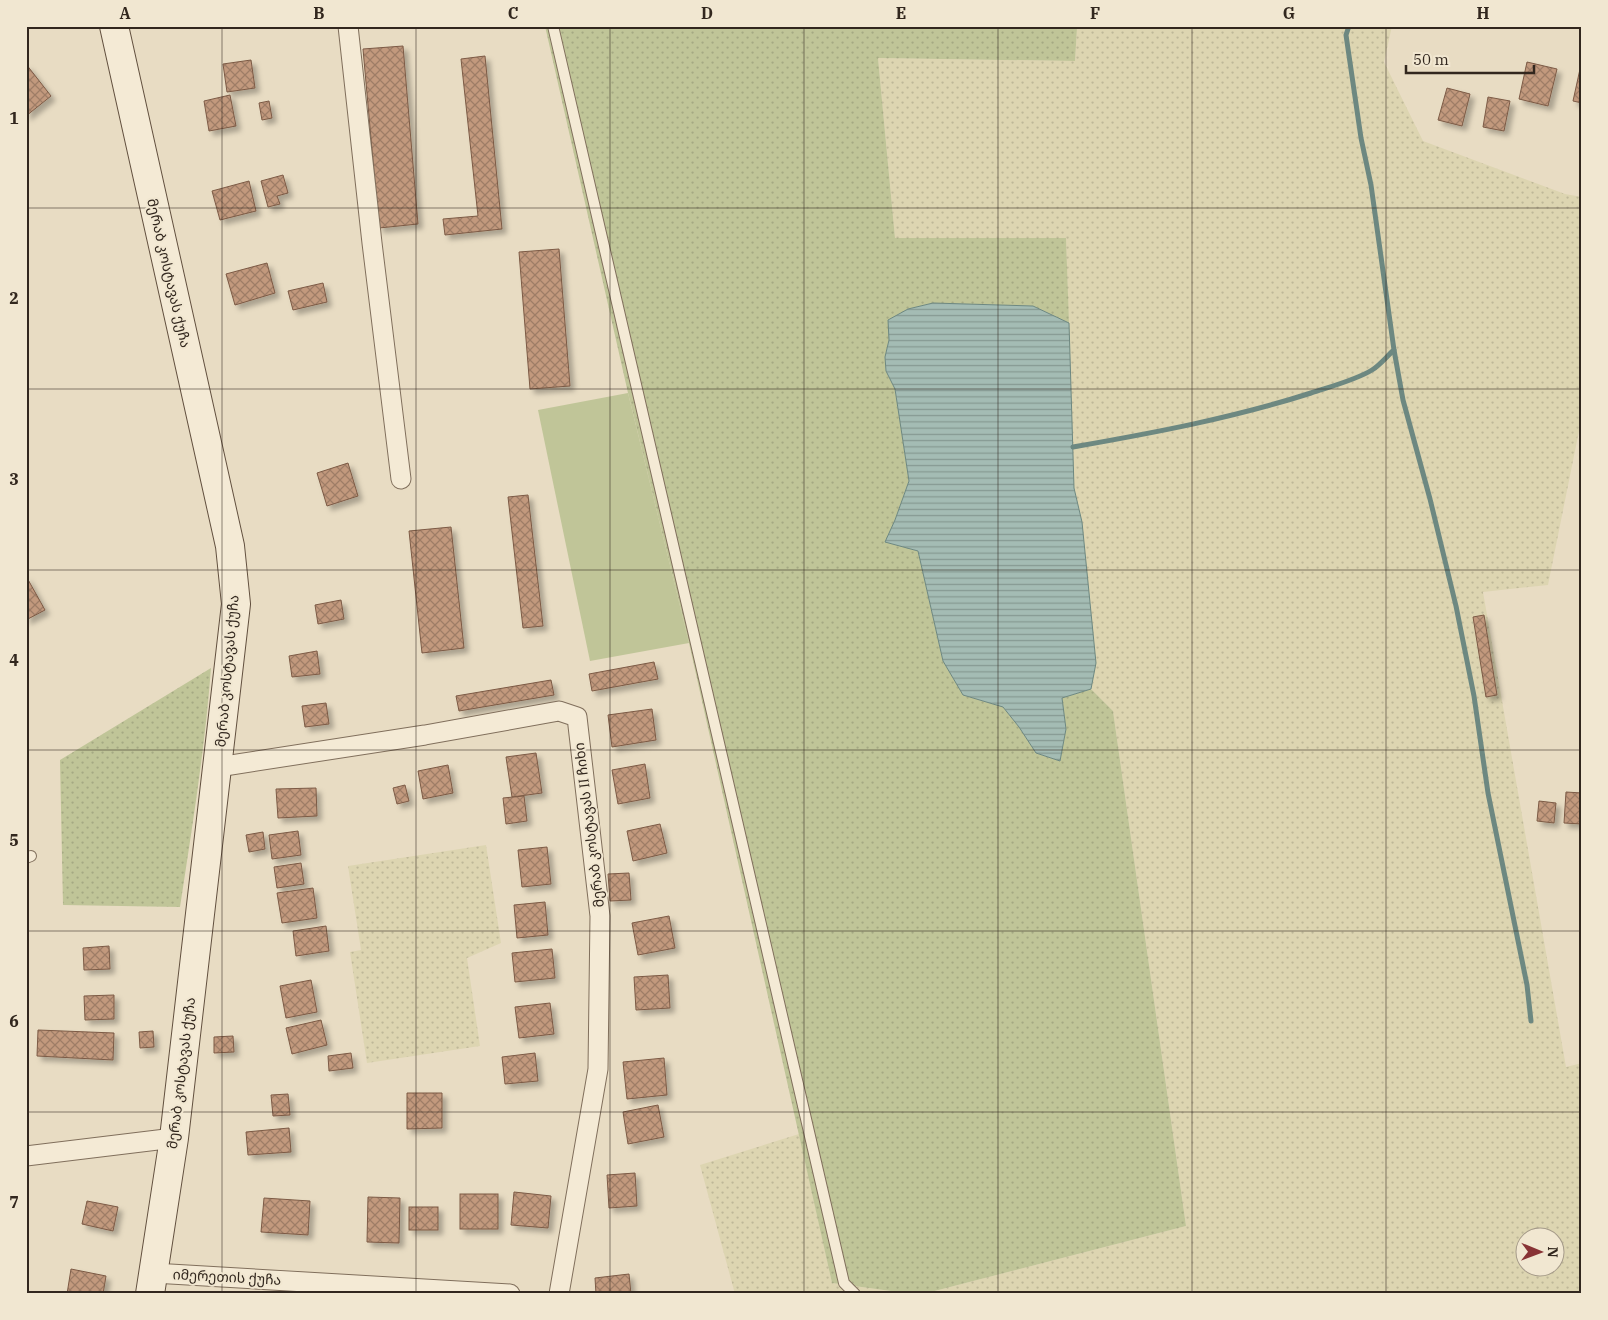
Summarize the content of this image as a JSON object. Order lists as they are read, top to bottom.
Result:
{
  "streets": {
    "main road": ["მერაბ კოსტავას ქუჩა"],
    "street": ["მერაბ კოსტავას II ჩიხი", "იმერეთის ქუჩა"]
  },
  "crossings": [
    ["მერაბ კოსტავას ქუჩა", "მერაბ კოსტავას II ჩიხი"],
    ["მერაბ კოსტავას ქუჩა", "იმერეთის ქუჩა"]
  ],
  "scale_bar": "50 m",
  "north": "right",
  "grid": {
    "columns": [
      "A",
      "B",
      "C",
      "D",
      "E",
      "F",
      "G",
      "H"
    ],
    "rows": [
      "1",
      "2",
      "3",
      "4",
      "5",
      "6",
      "7"
    ]
  }
}
